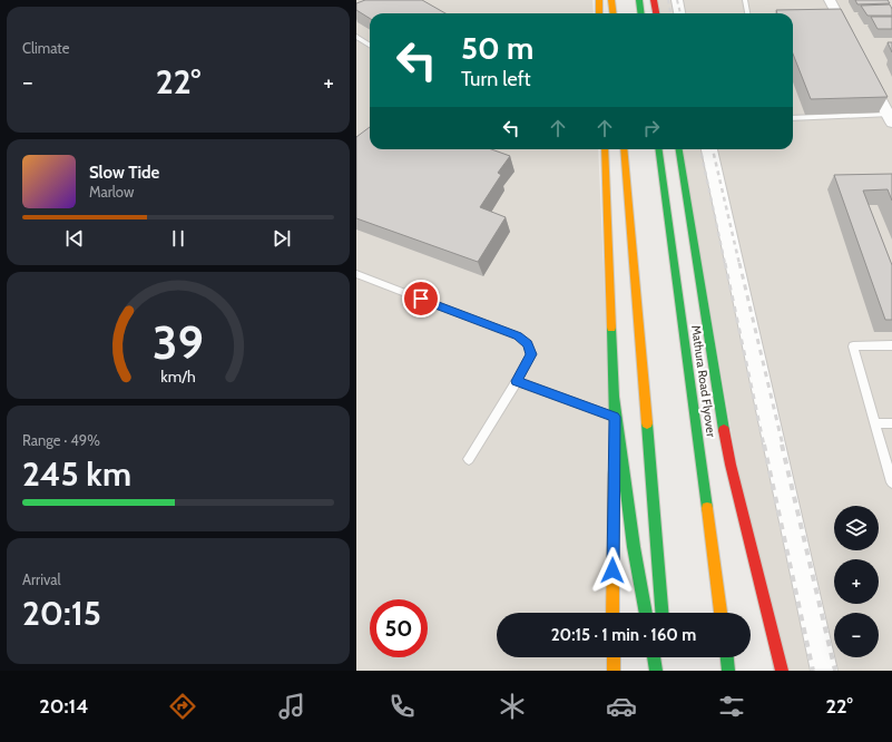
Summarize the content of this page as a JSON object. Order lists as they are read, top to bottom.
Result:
{
  "streets": {
    "main road": ["Mathura Road Flyover"]
  },
  "page": {
    "tile": [
      "Climate",
      ["Range · 49%", "245 km"],
      ["Arrival", "20:15"]
    ],
    "turn": ["50 m", "Turn left"],
    "heat": ["−", "22°", "+"],
    "song": ["Slow Tide", "Marlow"],
    "map_buttons": ["+", "−"],
    "limit": "50",
    "trip": "20:15 · 1 min · 160 m",
    "tabs": ["20:14", "22°"],
    "gauge": ["39", "km/h"]
  }
}
